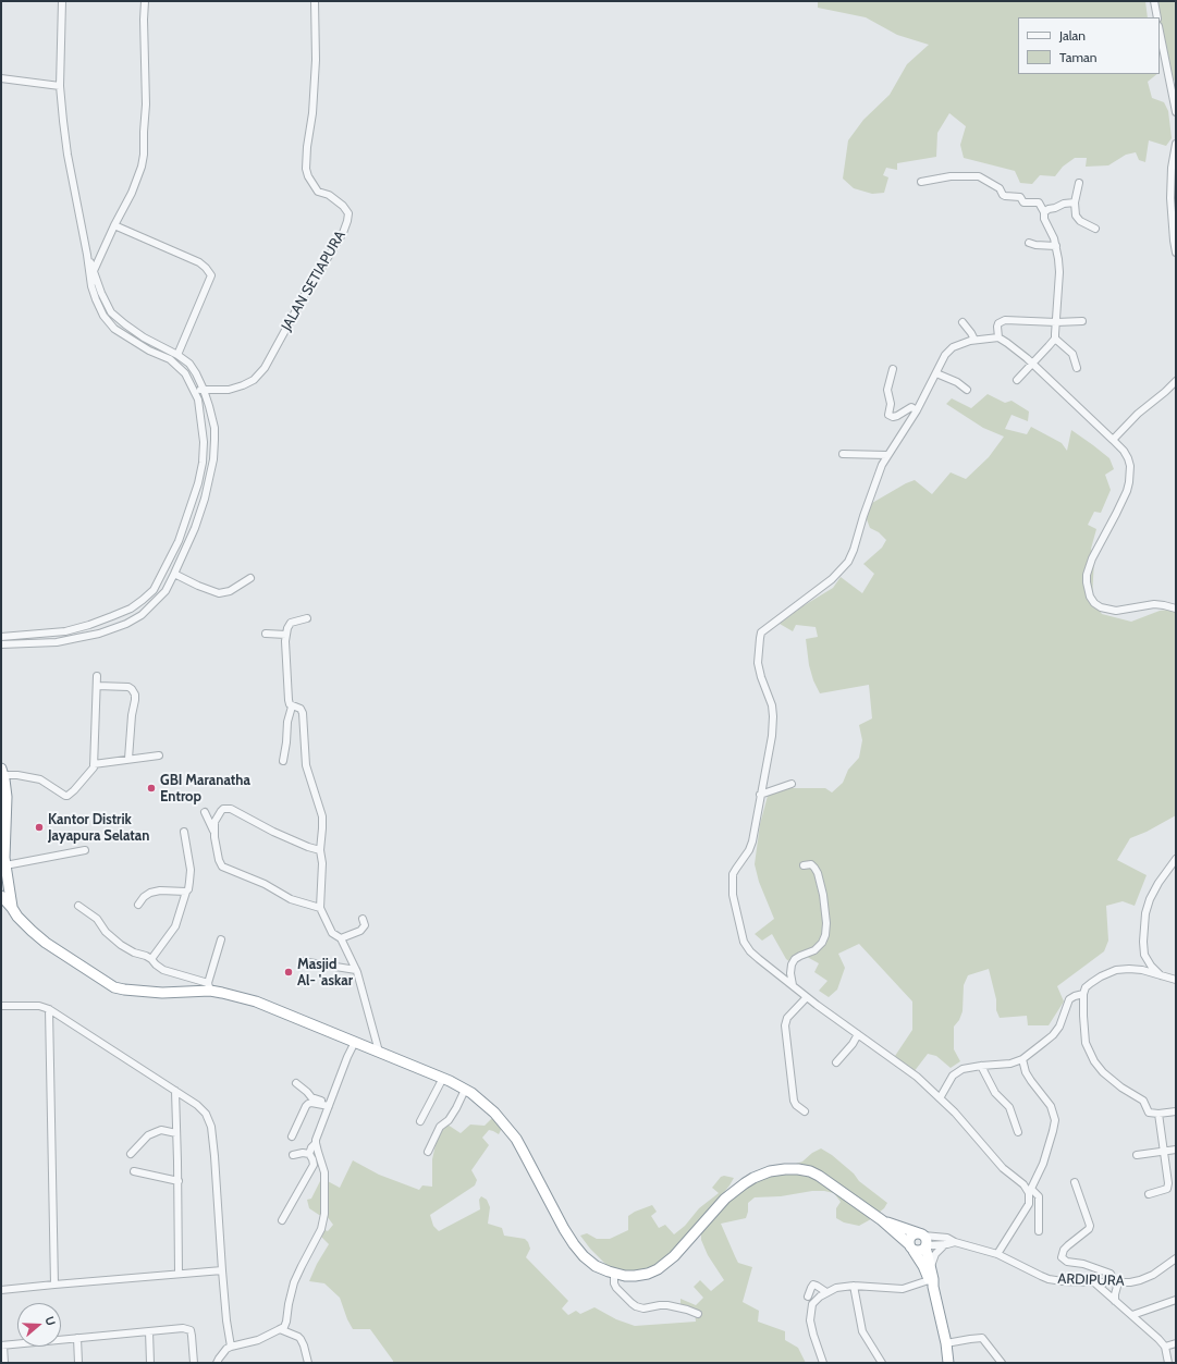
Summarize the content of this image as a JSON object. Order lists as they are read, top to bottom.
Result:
{
  "streets": {
    "street": ["JALAN SETIAPURA", "ARDIPURA"]
  },
  "places": ["GBI Maranatha Entrop", "Kantor Distrik Jayapura Selatan", "Masjid Al- 'askar"],
  "legend": ["Jalan", "Taman"],
  "north": "right"
}
